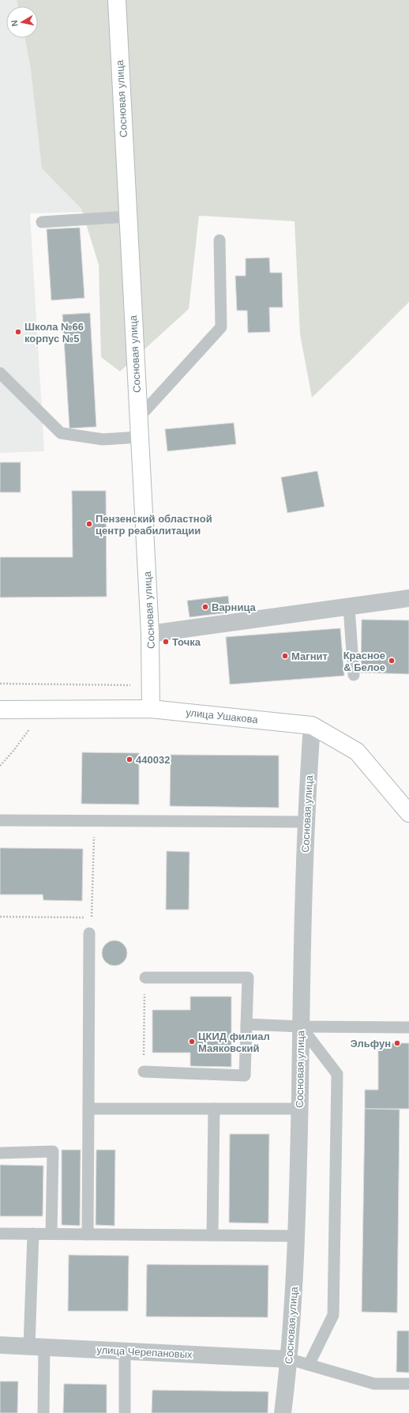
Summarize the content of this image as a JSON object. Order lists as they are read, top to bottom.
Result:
{
  "streets": {
    "street": ["Сосновая улица", "улица Ушакова", "улица Черепановых"]
  },
  "crossings": [
    ["Сосновая улица", "улица Ушакова"],
    ["Сосновая улица", "улица Черепановых"]
  ],
  "places": [
    "Школа №66 корпус №5",
    "Пензенский областной центр реабилитации",
    "Варница",
    "Точка",
    "Магнит",
    "Красное & Белое",
    "440032",
    "ЦКИД филиал Маяковский",
    "Эльфун"
  ],
  "north": "left"
}
